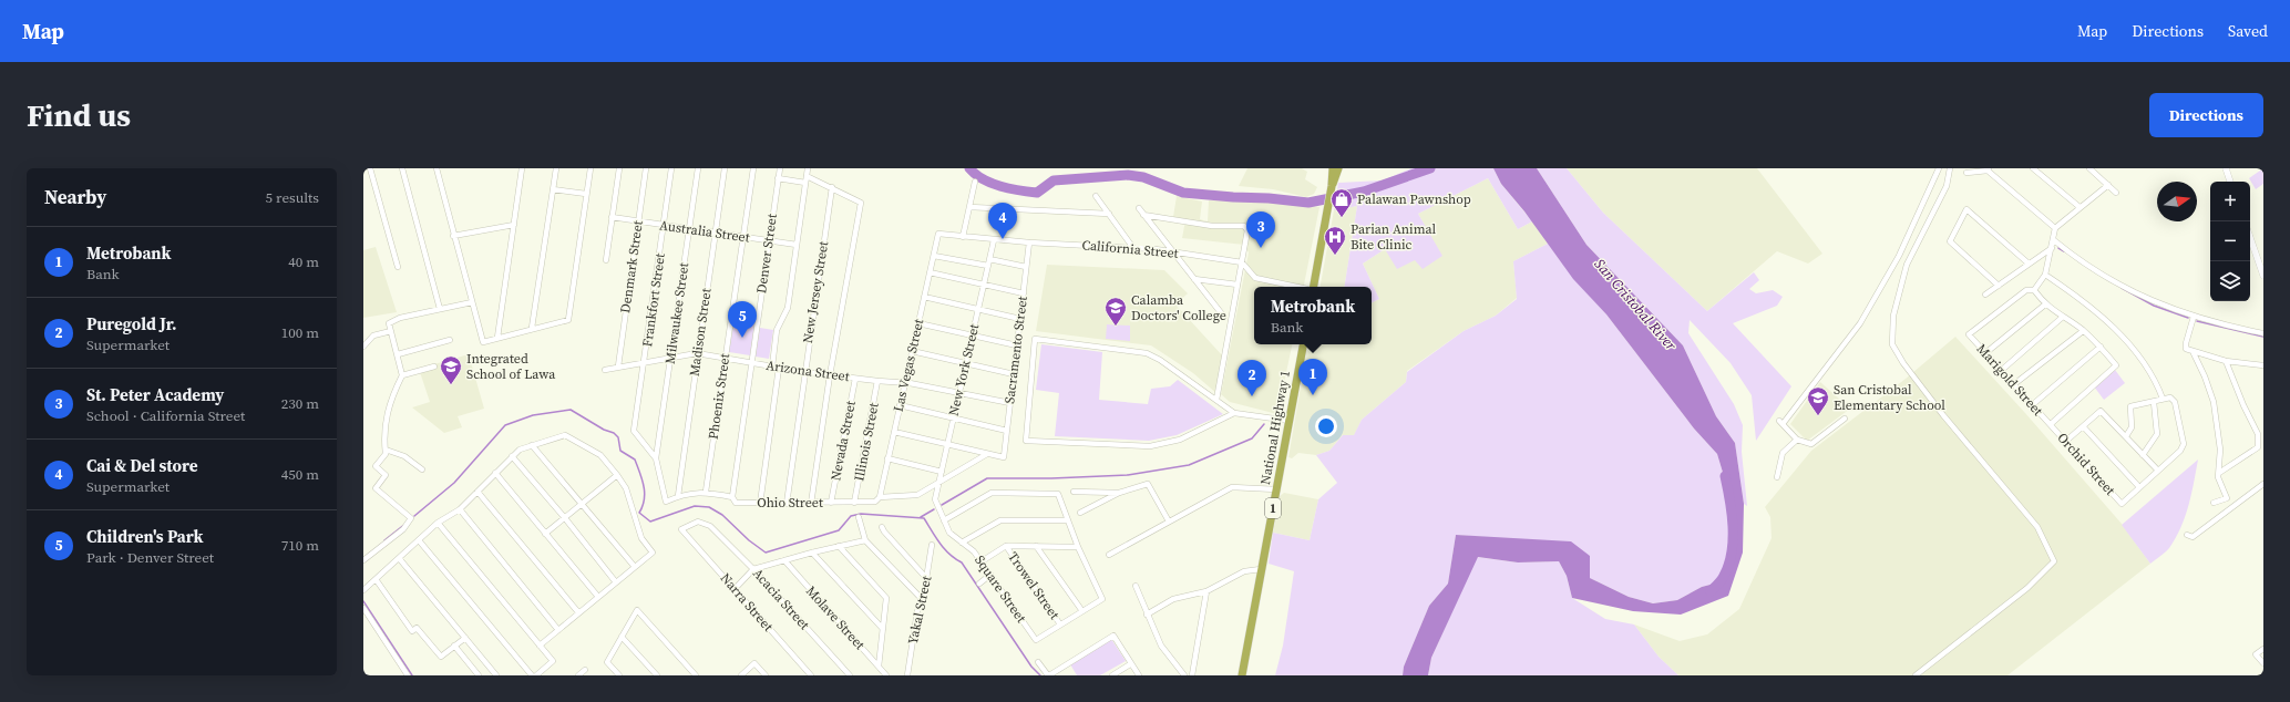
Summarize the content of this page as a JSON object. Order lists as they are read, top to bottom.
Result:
{
  "streets": {
    "highway": ["National Highway 1", "1"],
    "street": [
      "Australia Street",
      "California Street",
      "Denver Street",
      "Denmark Street",
      "New Jersey Street",
      "Frankfort Street",
      "Milwaukee Street",
      "Madison Street",
      "Sacramento Street",
      "Las Vegas Street",
      "New York Street",
      "Arizona Street",
      "Marigold Street",
      "Phoenix Street",
      "Nevada Street",
      "Illinois Street",
      "Orchid Street",
      "Ohio Street",
      "Trowel Street",
      "Square Street",
      "Acacia Street",
      "Narra Street",
      "Yakal Street",
      "Molave Street"
    ]
  },
  "crossings": [
    ["Australia Street", "Denver Street"],
    ["Australia Street", "Denmark Street"],
    ["Australia Street", "Frankfort Street"],
    ["Australia Street", "Milwaukee Street"],
    ["Australia Street", "Madison Street"],
    ["Australia Street", "Phoenix Street"],
    ["California Street", "Sacramento Street"],
    ["California Street", "Las Vegas Street"],
    ["California Street", "New York Street"],
    ["Denver Street", "Arizona Street"],
    ["Denver Street", "Ohio Street"],
    ["Denmark Street", "Arizona Street"],
    ["New Jersey Street", "Arizona Street"],
    ["New Jersey Street", "Ohio Street"],
    ["Frankfort Street", "Arizona Street"],
    ["Frankfort Street", "Ohio Street"],
    ["Milwaukee Street", "Arizona Street"],
    ["Milwaukee Street", "Ohio Street"],
    ["Madison Street", "Arizona Street"],
    ["Madison Street", "Ohio Street"],
    ["Sacramento Street", "Arizona Street"],
    ["Sacramento Street", "Ohio Street"],
    ["Las Vegas Street", "Arizona Street"],
    ["Las Vegas Street", "Ohio Street"],
    ["New York Street", "Arizona Street"],
    ["New York Street", "Ohio Street"],
    ["New York Street", "Square Street"],
    ["Arizona Street", "Phoenix Street"],
    ["Arizona Street", "Nevada Street"],
    ["Arizona Street", "Illinois Street"],
    ["Marigold Street", "Orchid Street"],
    ["Phoenix Street", "Ohio Street"],
    ["Nevada Street", "Ohio Street"],
    ["Illinois Street", "Ohio Street"],
    ["Trowel Street", "Square Street"],
    ["Acacia Street", "Narra Street"]
  ],
  "water": ["San Cristobal River"],
  "places": {
    "shop": ["Palawan Pawnshop"],
    "hospital": ["Parian Animal Bite Clinic"],
    "school or university": ["Calamba Doctors' College", "Integrated School of Lawa", "San Cristobal Elementary School"]
  },
  "north": "right",
  "page": {
    "header": "Map",
    "nav": ["Map", "Directions", "Saved"],
    "buttons": "Directions",
    "title": "Find us",
    "heading": ["Nearby", "5 results"],
    "map_buttons": ["+", "−"],
    "pins": [
      "4",
      "3",
      "5",
      "1",
      "2"
    ],
    "list": [
      {
        "mark": "1",
        "name": "Metrobank",
        "note": "Bank",
        "value": "40 m"
      },
      {
        "mark": "2",
        "name": "Puregold Jr.",
        "note": "Supermarket",
        "value": "100 m"
      },
      {
        "mark": "3",
        "name": "St. Peter Academy",
        "note": "School · California Street",
        "value": "230 m"
      },
      {
        "mark": "4",
        "name": "Cai & Del store",
        "note": "Supermarket",
        "value": "450 m"
      },
      {
        "mark": "5",
        "name": "Children's Park",
        "note": "Park · Denver Street",
        "value": "710 m"
      }
    ],
    "popup": ["Metrobank", "Bank"]
  }
}
